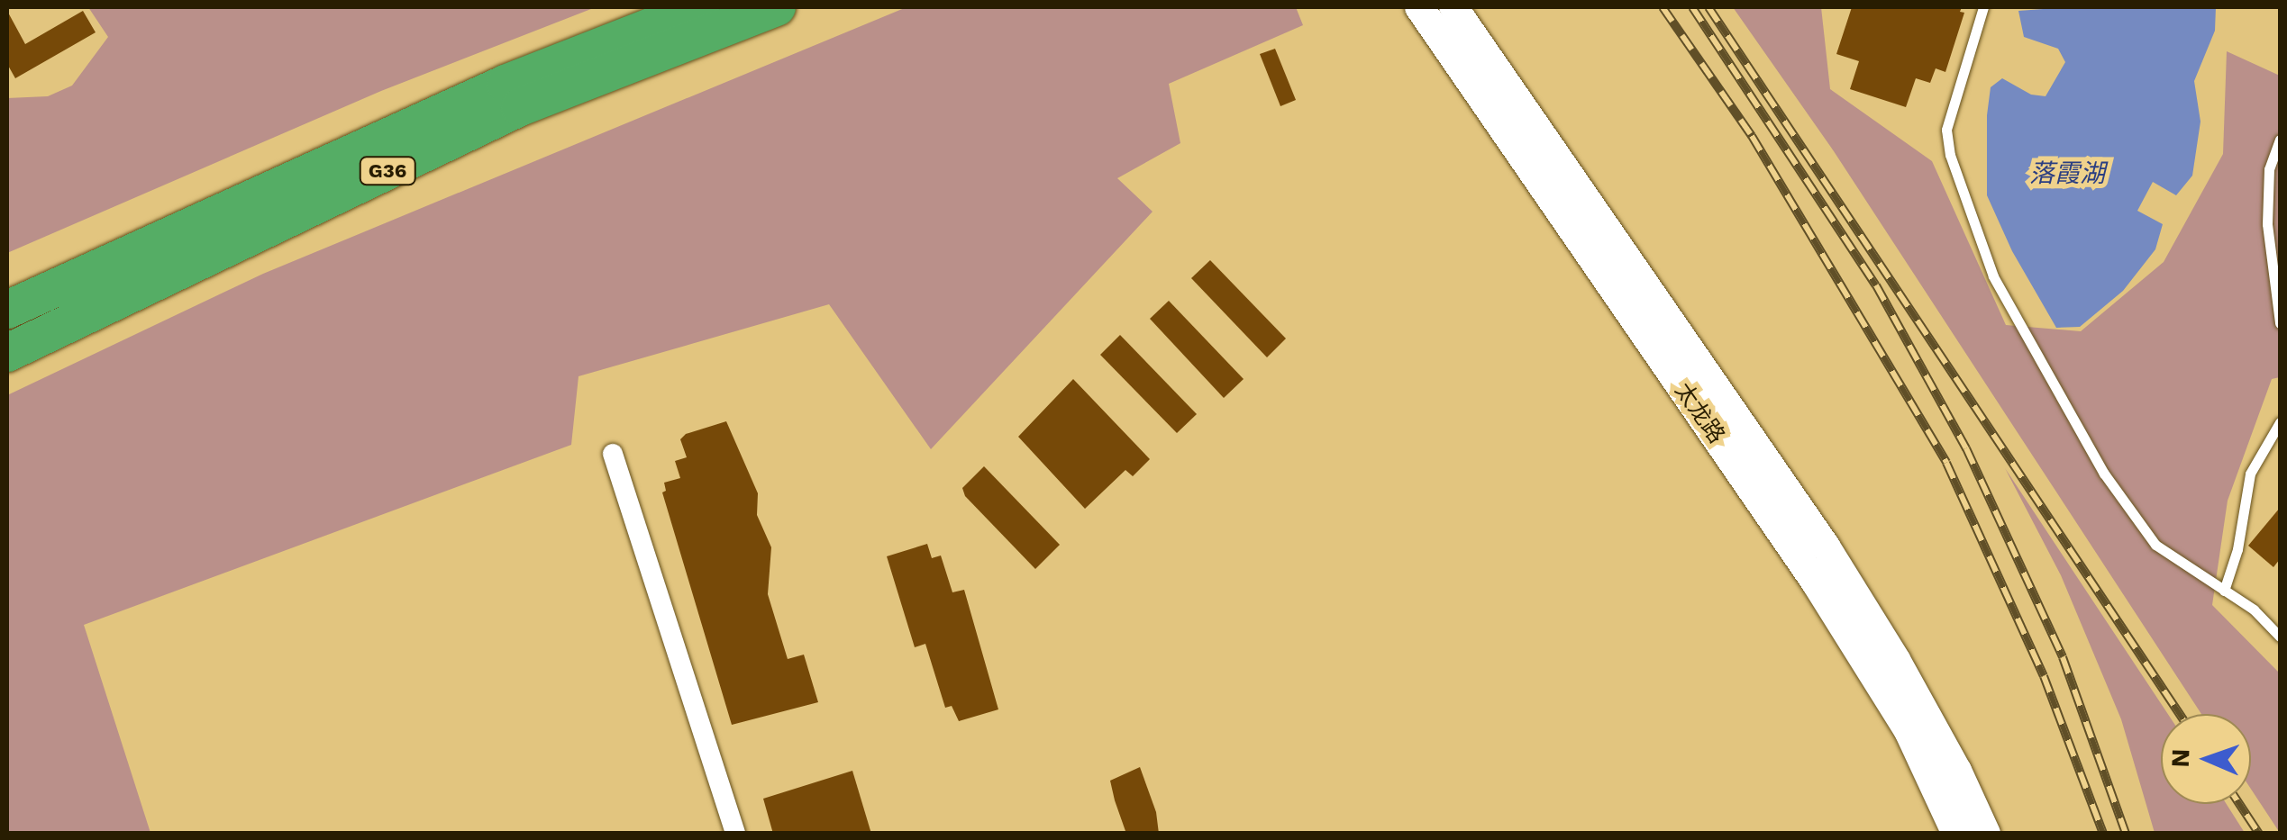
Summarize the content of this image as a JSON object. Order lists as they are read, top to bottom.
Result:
{
  "streets": {
    "highway": ["G36"],
    "main road": ["太龙路"]
  },
  "water": ["落霞湖"],
  "north": "left"
}
